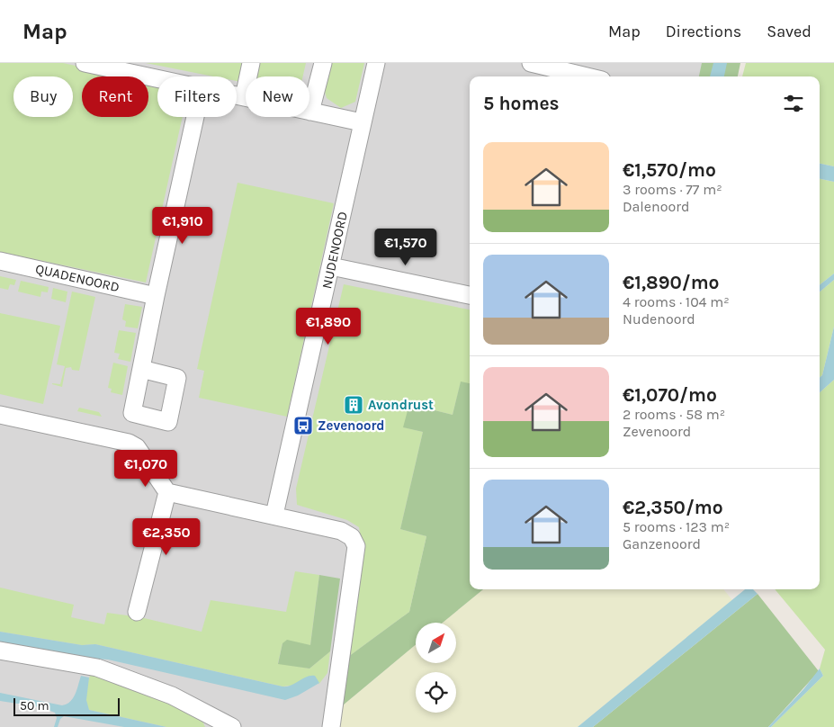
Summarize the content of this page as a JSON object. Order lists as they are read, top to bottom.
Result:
{
  "streets": {
    "street": ["NUDENOORD", "QUADENOORD"]
  },
  "places": {
    "building": ["Avondrust"],
    "bus stop": ["Zevenoord"]
  },
  "scale_bar": "50 m",
  "north": "top right",
  "page": {
    "header": "Map",
    "nav": ["Map", "Directions", "Saved"],
    "chip": [
      "Buy",
      "Rent",
      "Filters",
      "New"
    ],
    "heading": "5 homes",
    "list": [
      {
        "name": "€1,570/mo",
        "note": "3 rooms · 77 m² · Dalenoord"
      },
      {
        "name": "€1,890/mo",
        "note": "4 rooms · 104 m² · Nudenoord"
      },
      {
        "name": "€1,070/mo",
        "note": "2 rooms · 58 m² · Zevenoord"
      },
      {
        "name": "€2,350/mo",
        "note": "5 rooms · 123 m² · Ganzenoord"
      }
    ],
    "price": [
      "€1,910",
      "€1,570",
      "€1,890",
      "€1,070",
      "€2,350"
    ],
    "scale": "50 m"
  }
}
